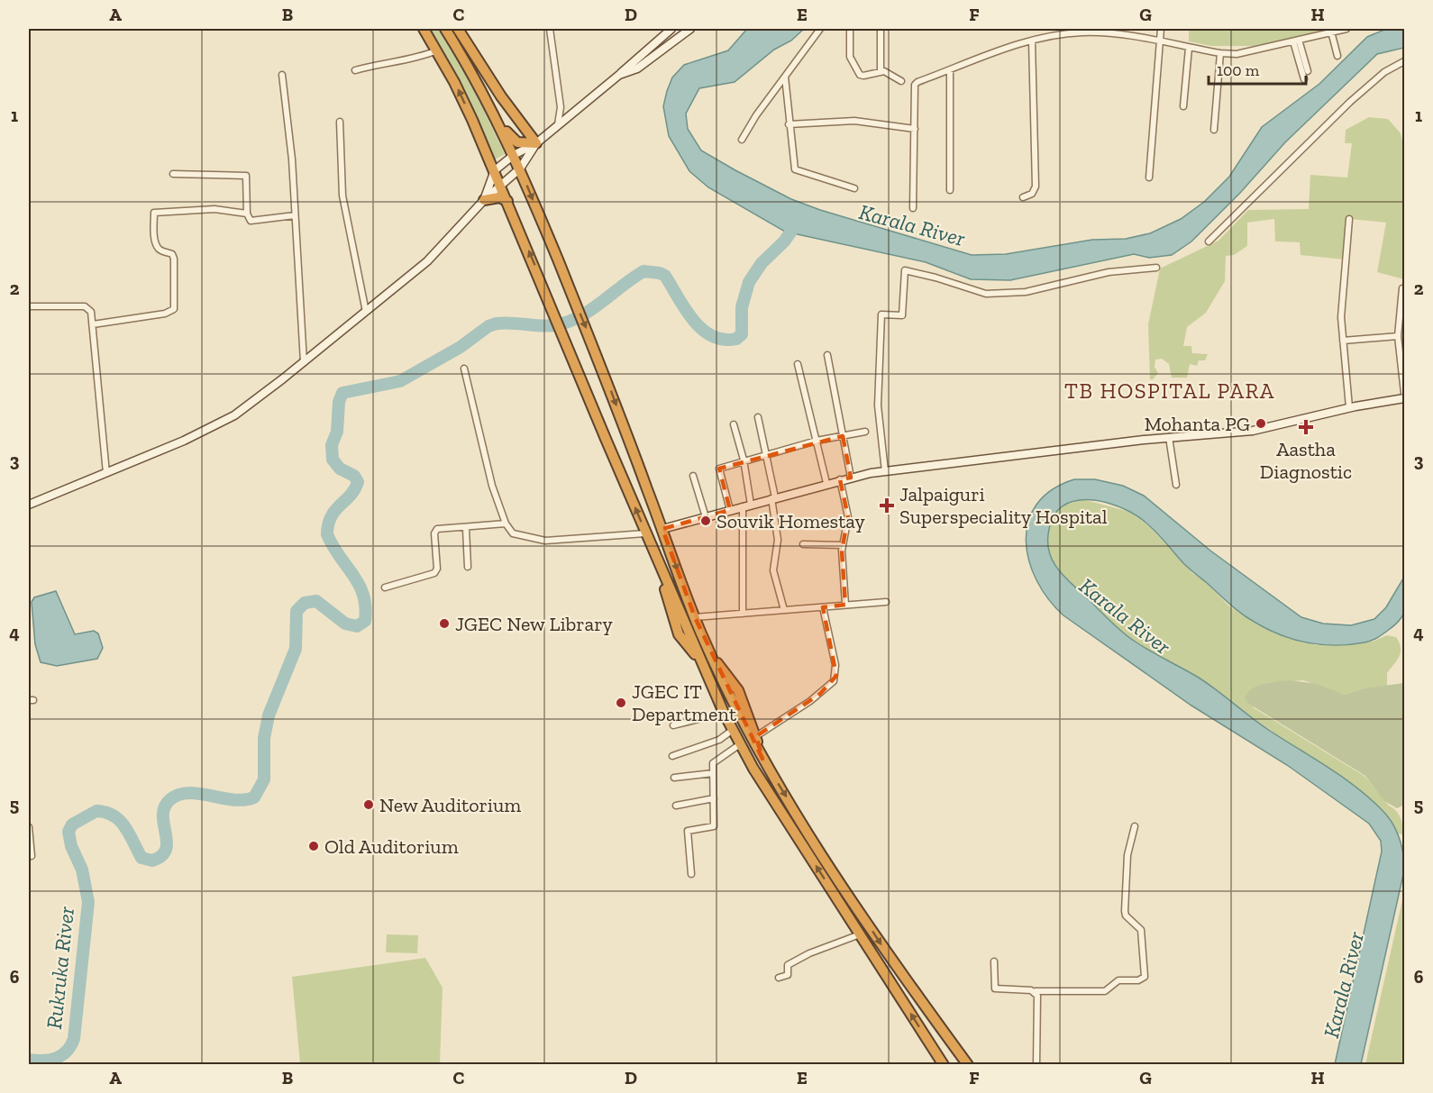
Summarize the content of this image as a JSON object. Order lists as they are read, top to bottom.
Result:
{
  "districts": ["TB HOSPITAL PARA"],
  "water": ["Karala River", "Rukruka River"],
  "places": {
    "other": [
      "Mohanta PG",
      "Souvik Homestay",
      "JGEC New Library",
      "JGEC IT Department",
      "New Auditorium",
      "Old Auditorium"
    ],
    "health": ["Aastha Diagnostic", "Jalpaiguri Superspeciality Hospital"]
  },
  "scale_bar": "100 m",
  "grid": {
    "columns": [
      "A",
      "B",
      "C",
      "D",
      "E",
      "F",
      "G",
      "H"
    ],
    "rows": [
      "1",
      "2",
      "3",
      "4",
      "5",
      "6"
    ]
  }
}
